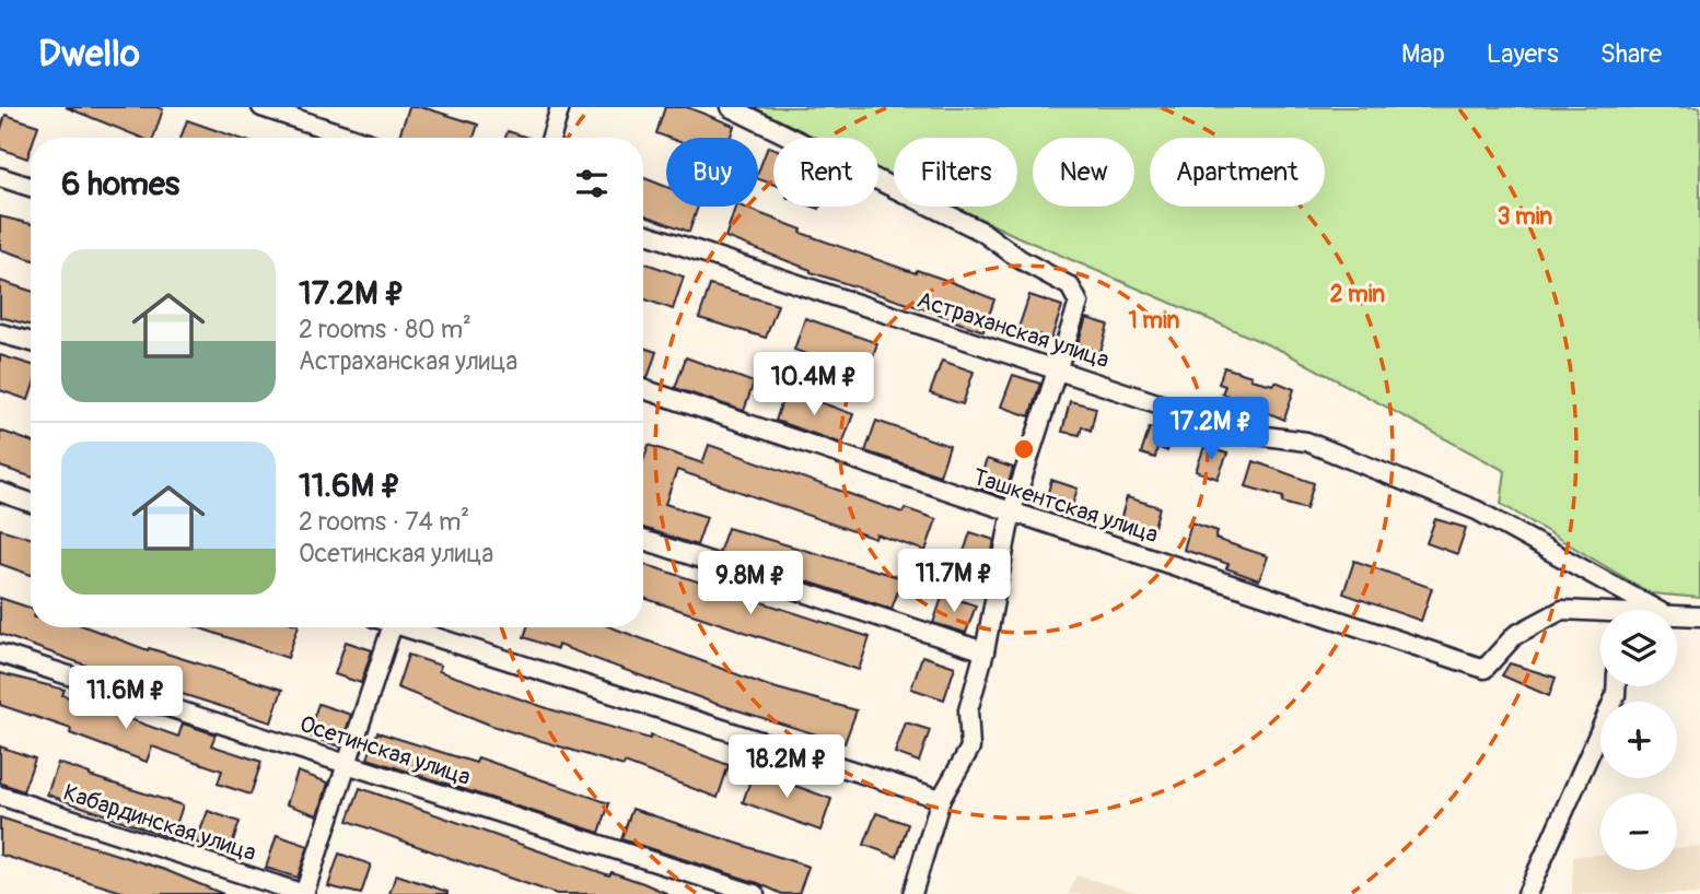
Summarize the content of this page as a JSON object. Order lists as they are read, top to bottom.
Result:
{
  "streets": {
    "street": [
      "Астраханская улица",
      "Ташкентская улица",
      "Осетинская улица",
      "Кабардинская улица"
    ]
  },
  "page": {
    "header": "Dwello",
    "nav": ["Map", "Layers", "Share"],
    "chip": [
      "Buy",
      "Rent",
      "Filters",
      "New",
      "Apartment"
    ],
    "heading": "6 homes",
    "list": [
      {
        "name": "17.2M ₽",
        "note": "2 rooms · 80 m² · Астраханская улица"
      },
      {
        "name": "11.6M ₽",
        "note": "2 rooms · 74 m² · Осетинская улица"
      }
    ],
    "price": [
      "10.4M ₽",
      "17.2M ₽",
      "11.7M ₽",
      "9.8M ₽",
      "11.6M ₽",
      "18.2M ₽"
    ],
    "map_buttons": ["+", "−"]
  },
  "rings": ["3 min", "2 min", "1 min"]
}
